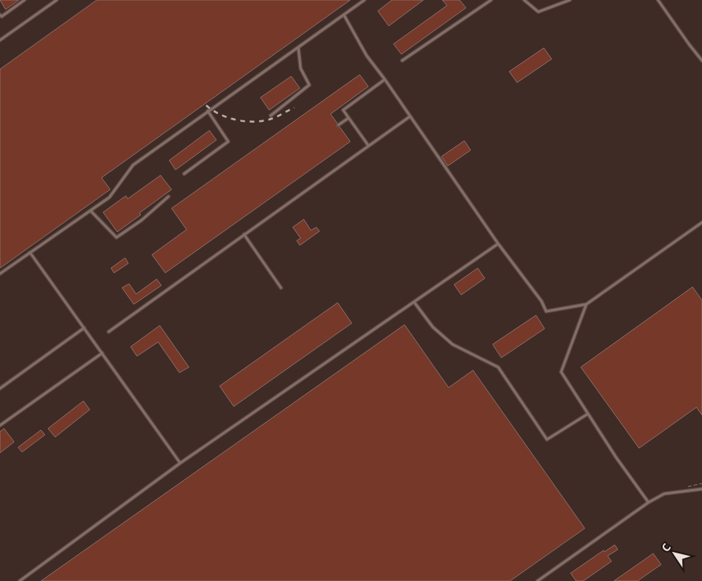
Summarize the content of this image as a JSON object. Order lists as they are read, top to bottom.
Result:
{
  "north": "top left"
}
